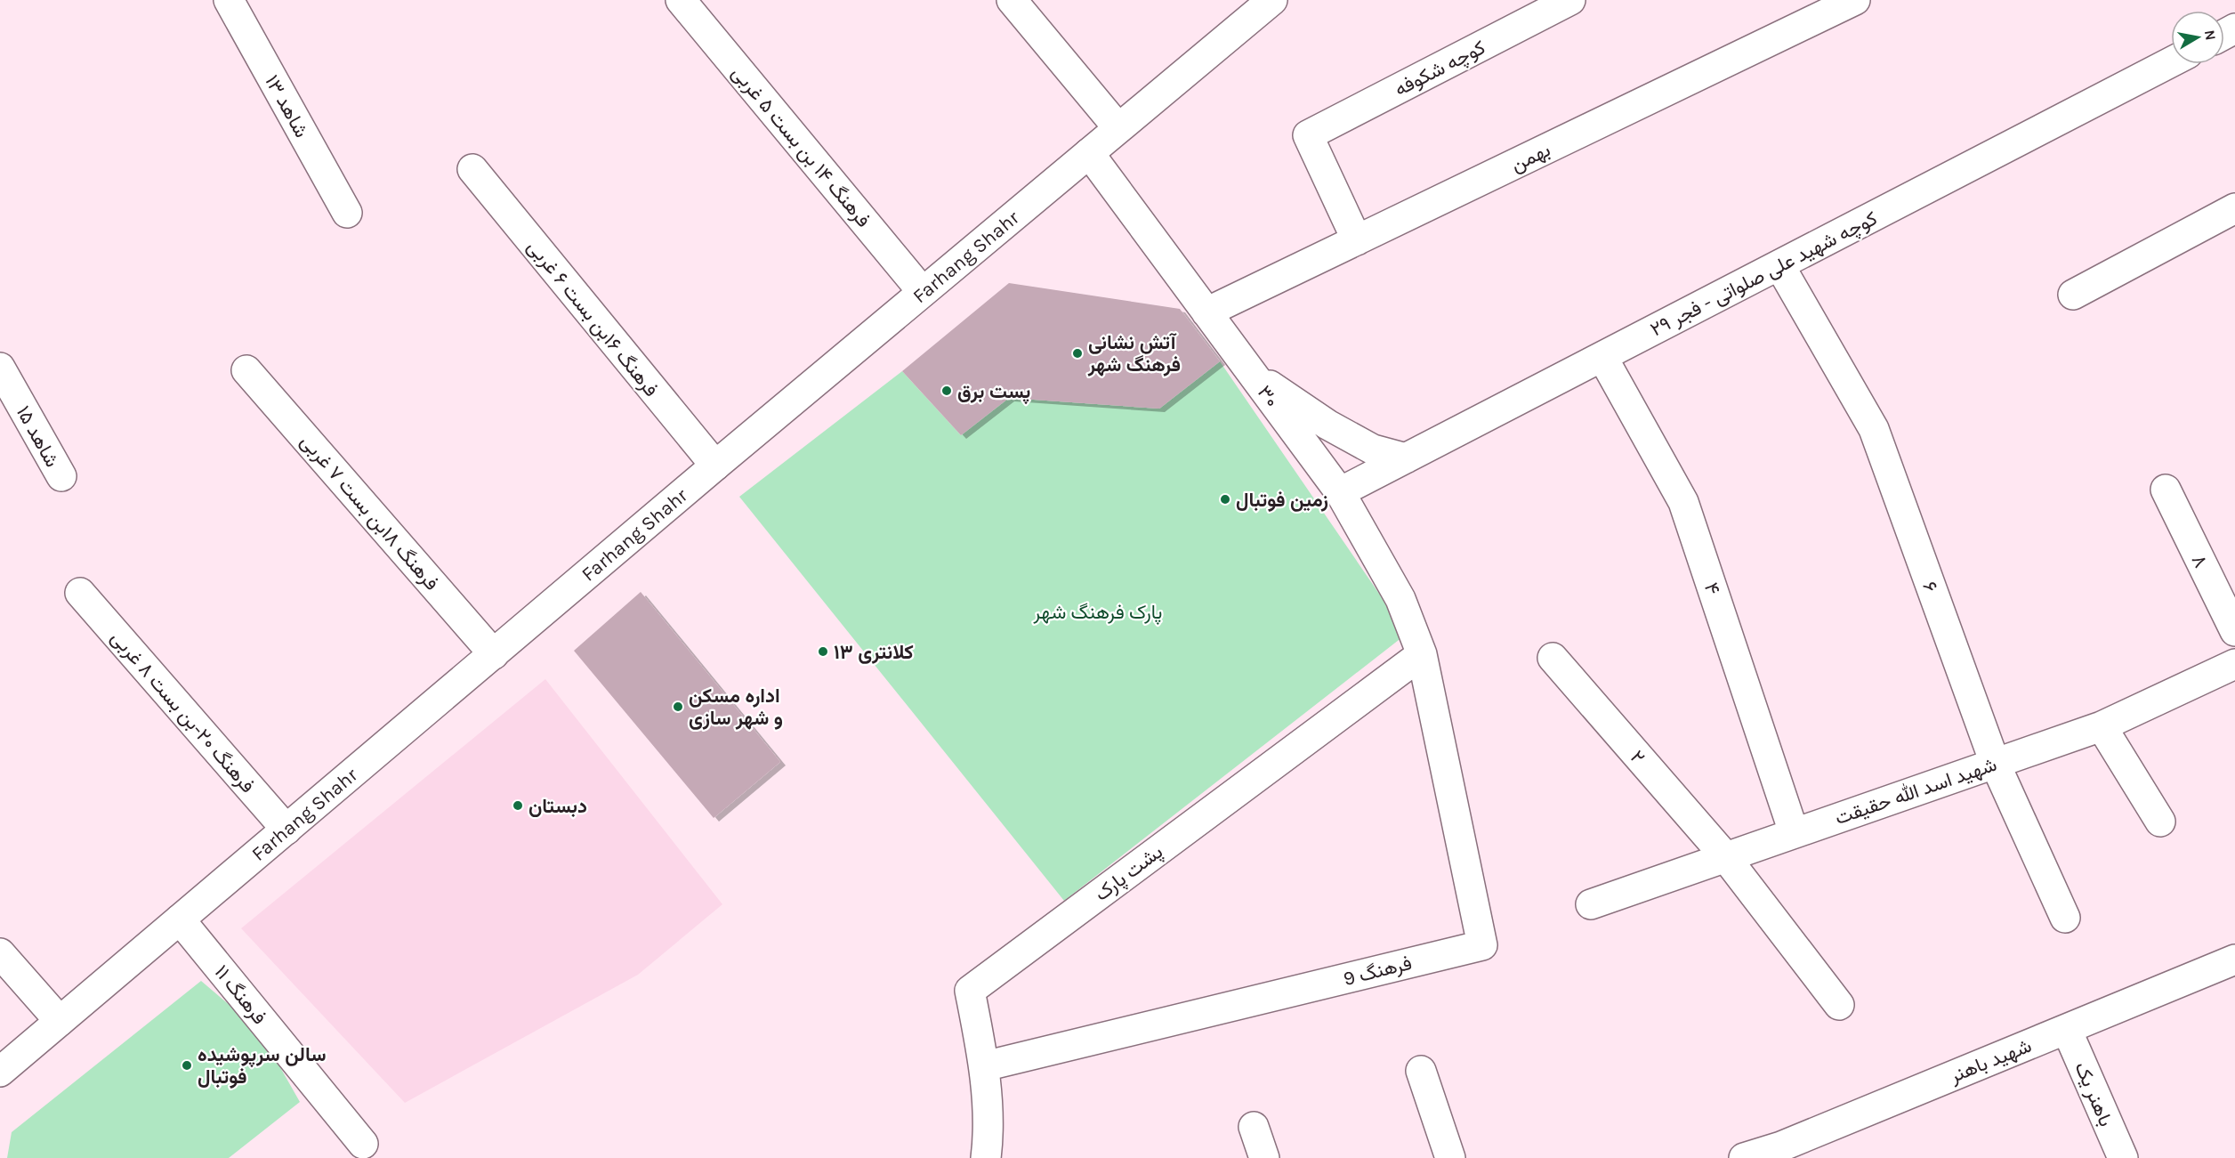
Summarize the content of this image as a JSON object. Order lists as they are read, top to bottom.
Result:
{
  "streets": {
    "street": [
      "کوچه شکوفه",
      "شاهد ۱۳",
      "فرهنگ ۱۴ بن بست ۵ غربی",
      "بهمن",
      "Farhang Shahr",
      "کوچه شهید علی صلواتی - فجر ۲۹",
      "فرهنگ ۱۶بن بست ۶ غربی",
      "۳۰",
      "شاهد ۱۵",
      "فرهنگ ۱۸بن بست ۷ غربی",
      "۸",
      "۶",
      "۴",
      "فرهنگ ۲۰-بن بست ۸ غربی",
      "۲",
      "شهید اسد الله حقیقت",
      "پشت پارک",
      "فرهنگ 9",
      "فرهنگ ۱۱",
      "شهید باهنر",
      "باهنر یک"
    ]
  },
  "crossings": [
    ["کوچه شکوفه", "بهمن"],
    ["فرهنگ ۱۴ بن بست ۵ غربی", "Farhang Shahr"],
    ["بهمن", "۳۰"],
    ["Farhang Shahr", "فرهنگ ۱۶بن بست ۶ غربی"],
    ["Farhang Shahr", "۳۰"],
    ["Farhang Shahr", "فرهنگ ۱۸بن بست ۷ غربی"],
    ["Farhang Shahr", "فرهنگ ۲۰-بن بست ۸ غربی"],
    ["Farhang Shahr", "فرهنگ ۱۱"],
    ["کوچه شهید علی صلواتی - فجر ۲۹", "۳۰"],
    ["کوچه شهید علی صلواتی - فجر ۲۹", "۶"],
    ["کوچه شهید علی صلواتی - فجر ۲۹", "۴"],
    ["۳۰", "پشت پارک"],
    ["۳۰", "فرهنگ 9"],
    ["۶", "شهید اسد الله حقیقت"],
    ["۴", "شهید اسد الله حقیقت"],
    ["۲", "شهید اسد الله حقیقت"],
    ["پشت پارک", "فرهنگ 9"],
    ["شهید باهنر", "باهنر یک"]
  ],
  "parks": ["پارک فرهنگ شهر"],
  "places": [
    "آتش نشانی فرهنگ شهر",
    "پست برق",
    "زمین فوتبال",
    "کلانتری ۱۳",
    "اداره مسکن و شهر سازی",
    "دبستان",
    "سالن سرپوشیده فوتبال"
  ],
  "north": "right"
}
